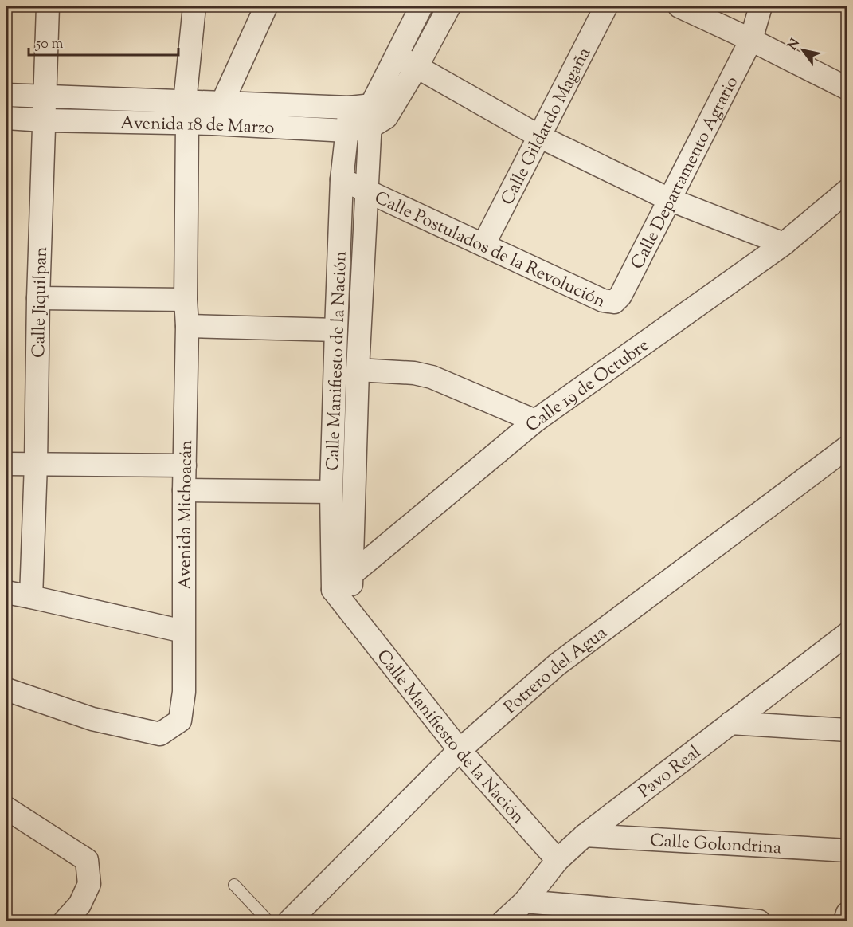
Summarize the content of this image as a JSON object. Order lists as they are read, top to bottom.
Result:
{
  "streets": {
    "street": [
      "Avenida 18 de Marzo",
      "Calle Gildardo Magaña",
      "Calle Departamento Agrario",
      "Calle Postulados de la Revolución",
      "Calle Jiquilpan",
      "Calle Manifiesto de la Nación",
      "Calle 19 de Octubre",
      "Avenida Michoacán",
      "Potrero del Agua",
      "Pavo Real",
      "Calle Golondrina"
    ]
  },
  "crossings": [
    ["Avenida 18 de Marzo", "Calle Jiquilpan"],
    ["Avenida 18 de Marzo", "Calle Manifiesto de la Nación"],
    ["Avenida 18 de Marzo", "Avenida Michoacán"],
    ["Calle Gildardo Magaña", "Calle Postulados de la Revolución"],
    ["Calle Departamento Agrario", "Calle Postulados de la Revolución"],
    ["Calle Postulados de la Revolución", "Calle Manifiesto de la Nación"],
    ["Calle Manifiesto de la Nación", "Calle 19 de Octubre"],
    ["Calle Manifiesto de la Nación", "Potrero del Agua"],
    ["Calle Manifiesto de la Nación", "Pavo Real"],
    ["Pavo Real", "Calle Golondrina"]
  ],
  "scale_bar": "50 m",
  "north": "top left"
}
